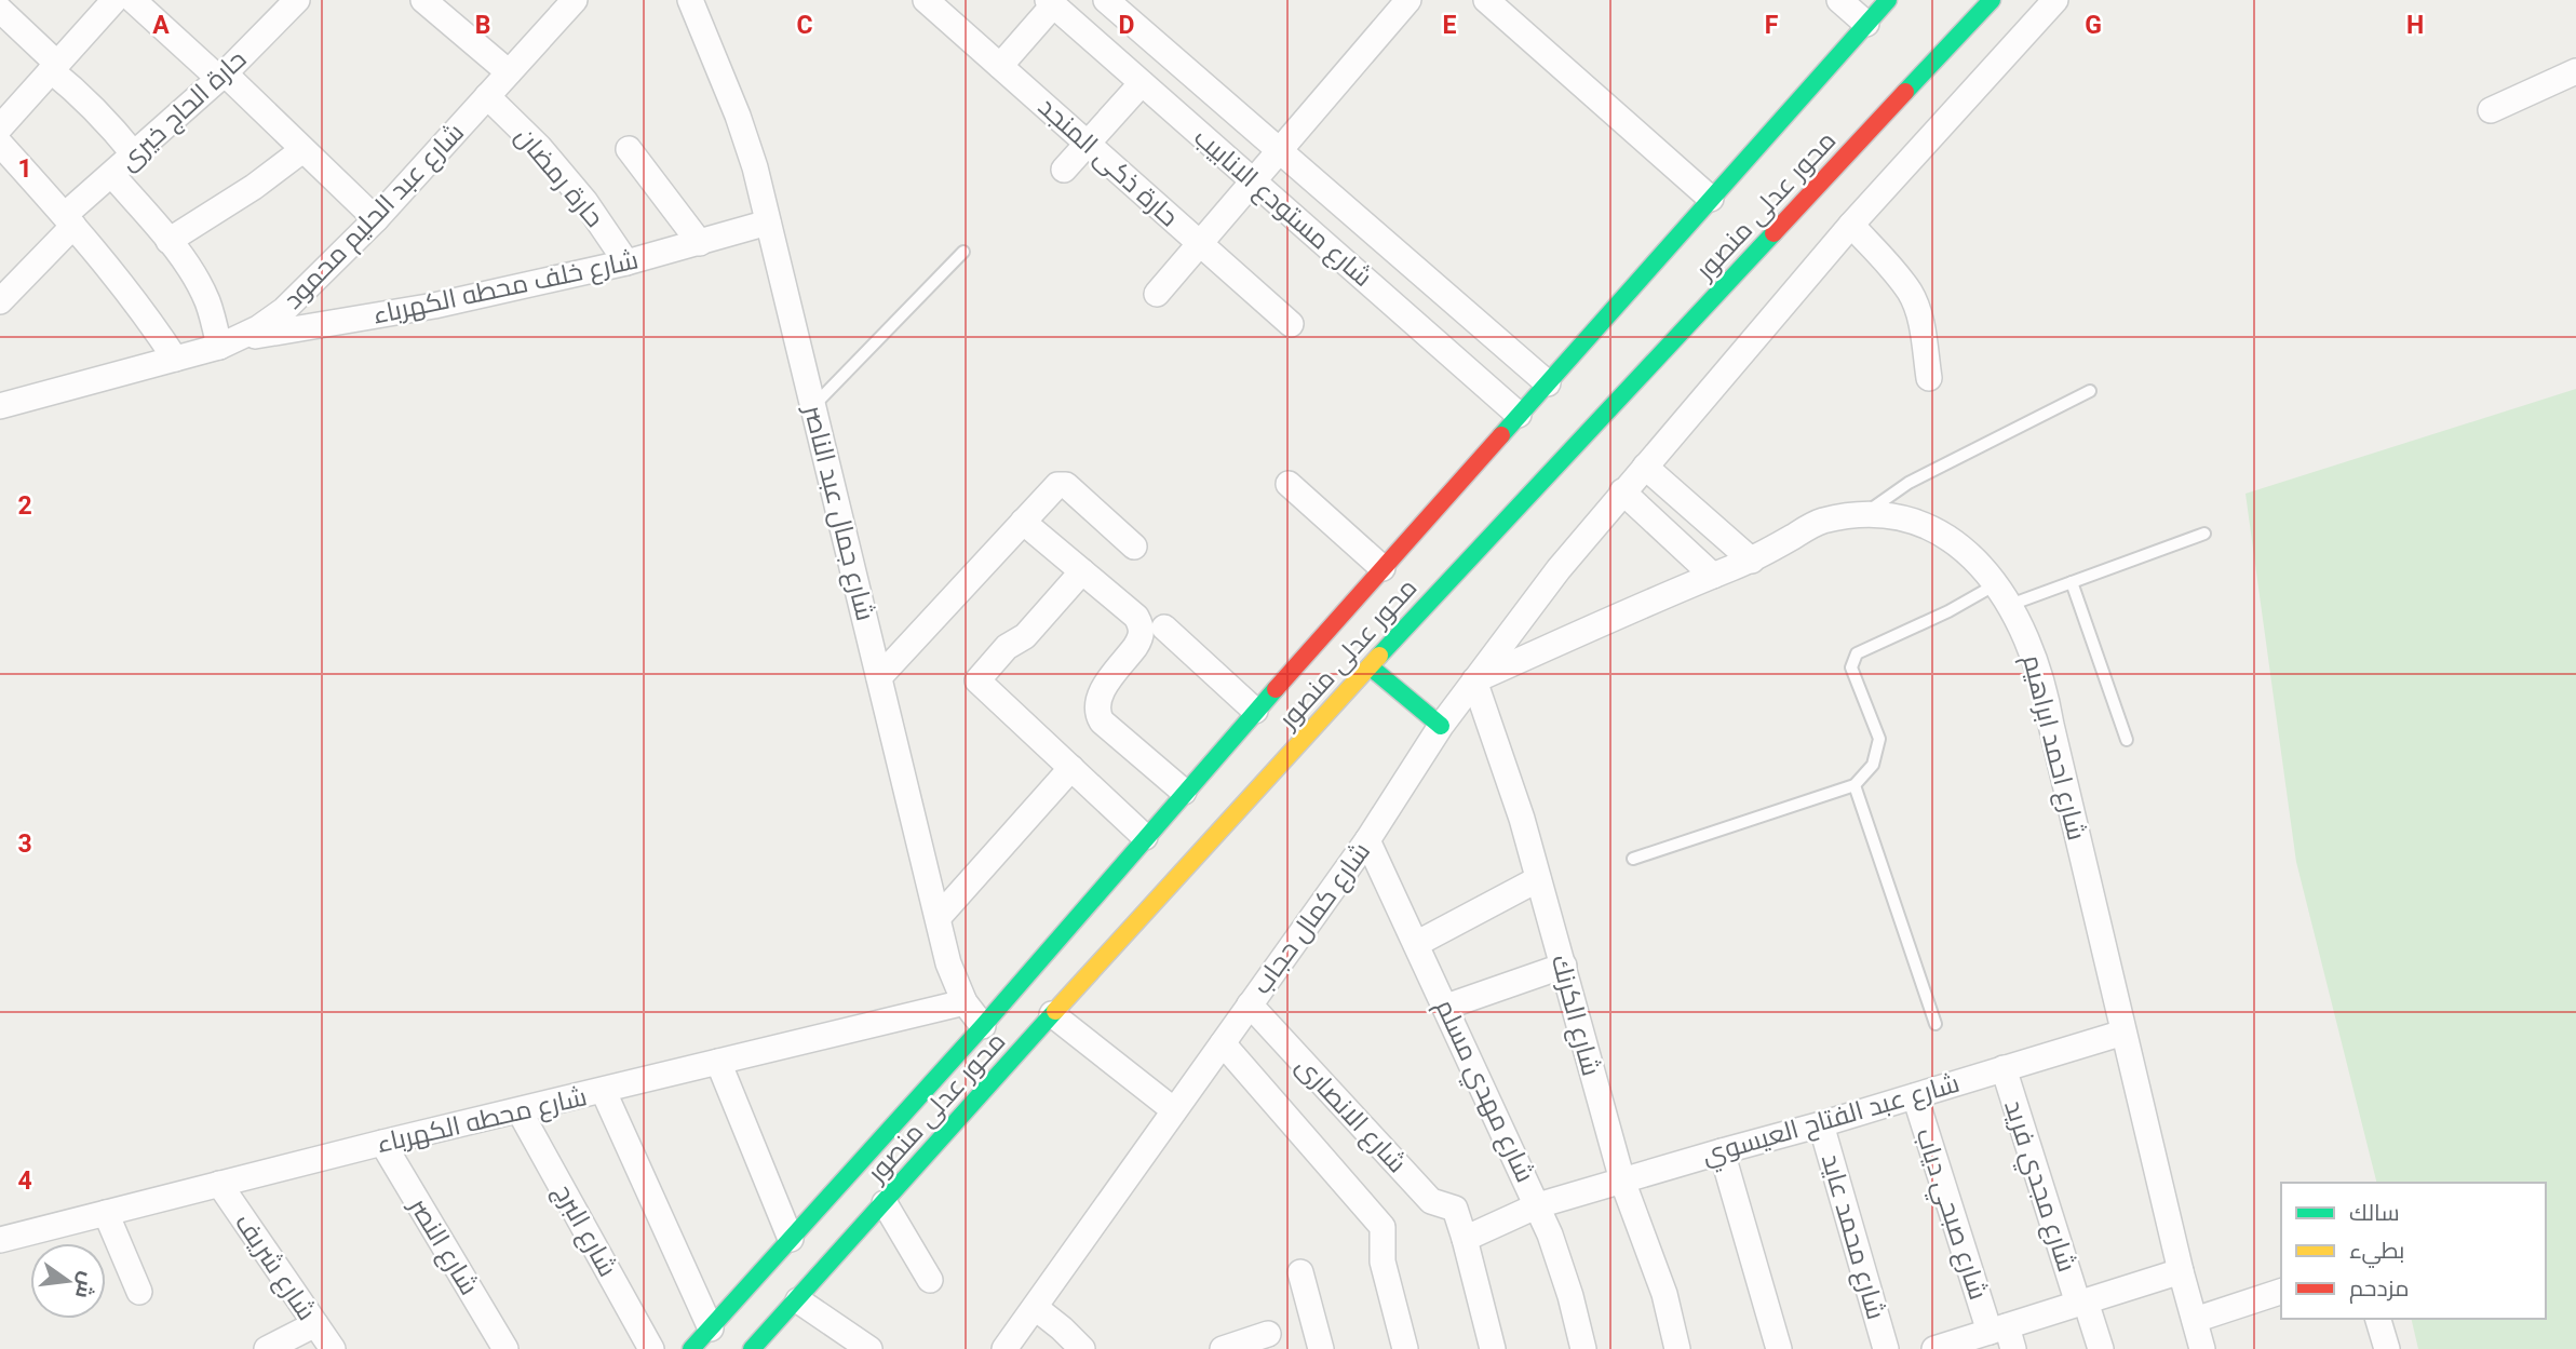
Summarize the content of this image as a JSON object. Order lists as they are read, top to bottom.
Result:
{
  "streets": {
    "main road": ["محور عدلى منصور"],
    "street": [
      "حارة الحاج خيرى",
      "حارة ذكى المنجد",
      "حارة رمضان",
      "شارع مستودع الانابيب",
      "شارع عبد الحليم محمود",
      "شارع خلف محطه الكهرباء",
      "شارع جمال عبد الناصر",
      "شارع احمد ابراهيم",
      "شارع كمال حجاب",
      "شارع الكرنك",
      "شارع مهدي مسلم",
      "شارع الانصارى",
      "شارع عبد الفتاح العيسوي",
      "شارع محطه الكهرباء",
      "شارع مجدي فريد",
      "شارع صبحي دياب",
      "شارع البرج",
      "شارع محمد عايد",
      "شارع النصر",
      "شارع شريف"
    ]
  },
  "crossings": [
    ["حارة رمضان", "شارع عبد الحليم محمود"],
    ["حارة رمضان", "شارع خلف محطه الكهرباء"],
    ["محور عدلى منصور", "شارع مستودع الانابيب"],
    ["محور عدلى منصور", "شارع جمال عبد الناصر"],
    ["شارع عبد الحليم محمود", "شارع خلف محطه الكهرباء"],
    ["شارع خلف محطه الكهرباء", "شارع جمال عبد الناصر"],
    ["شارع جمال عبد الناصر", "شارع محطه الكهرباء"],
    ["شارع احمد ابراهيم", "شارع كمال حجاب"],
    ["شارع احمد ابراهيم", "شارع الكرنك"],
    ["شارع احمد ابراهيم", "شارع عبد الفتاح العيسوي"],
    ["شارع كمال حجاب", "شارع الكرنك"],
    ["شارع كمال حجاب", "شارع مهدي مسلم"],
    ["شارع كمال حجاب", "شارع الانصارى"],
    ["شارع الكرنك", "شارع عبد الفتاح العيسوي"],
    ["شارع مهدي مسلم", "شارع عبد الفتاح العيسوي"],
    ["شارع الانصارى", "شارع عبد الفتاح العيسوي"],
    ["شارع عبد الفتاح العيسوي", "شارع مجدي فريد"],
    ["شارع عبد الفتاح العيسوي", "شارع صبحي دياب"],
    ["شارع عبد الفتاح العيسوي", "شارع محمد عايد"],
    ["شارع محطه الكهرباء", "شارع البرج"],
    ["شارع محطه الكهرباء", "شارع النصر"],
    ["شارع محطه الكهرباء", "شارع شريف"]
  ],
  "legend": ["سالك", "بطيء", "مزدحم"],
  "north": "right",
  "grid": {
    "columns": [
      "A",
      "B",
      "C",
      "D",
      "E",
      "F",
      "G",
      "H"
    ],
    "rows": [
      "1",
      "2",
      "3",
      "4"
    ]
  }
}
